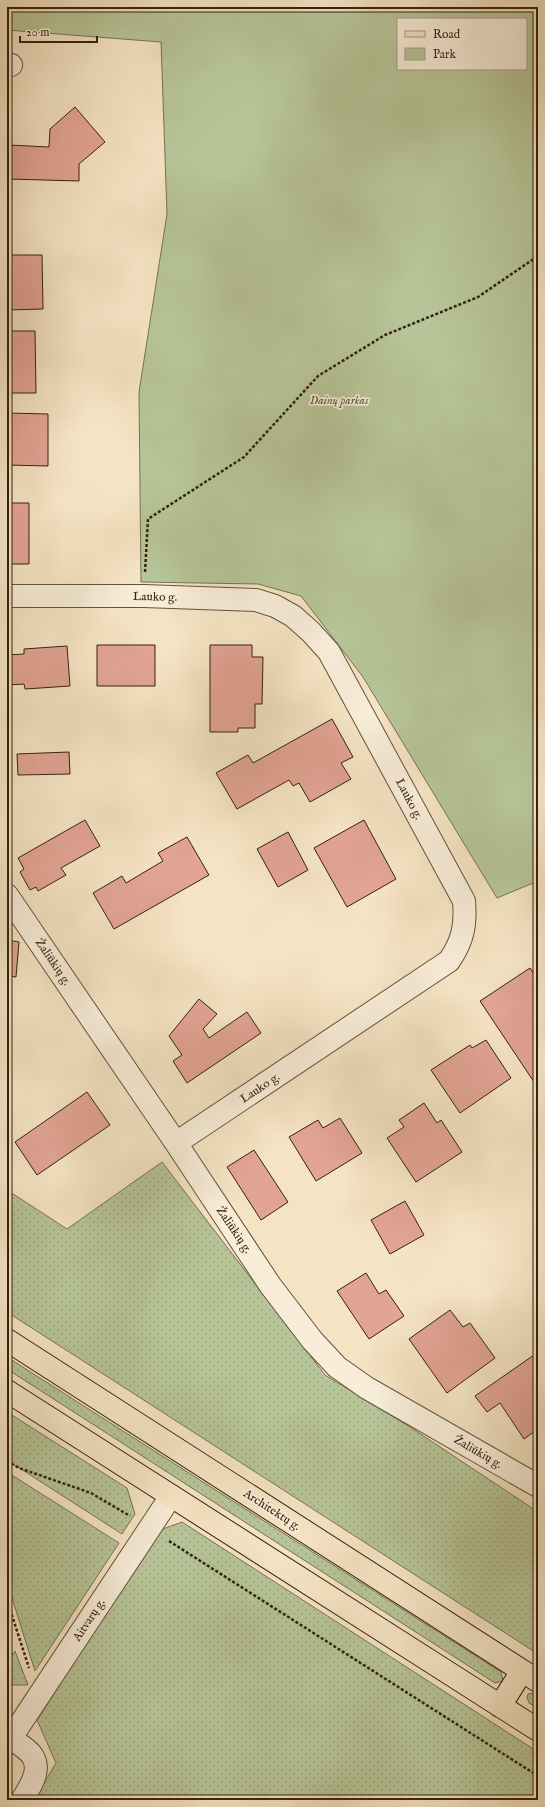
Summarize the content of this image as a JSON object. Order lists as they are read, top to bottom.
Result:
{
  "streets": {
    "main road": ["Architektų g."],
    "street": ["Lauko g.", "Žaliūkių g.", "Aitvarų g."]
  },
  "crossings": [
    ["Lauko g.", "Žaliūkių g."]
  ],
  "parks": ["Dainų parkas"],
  "legend": ["Road", "Park"],
  "scale_bar": "20 m"
}
